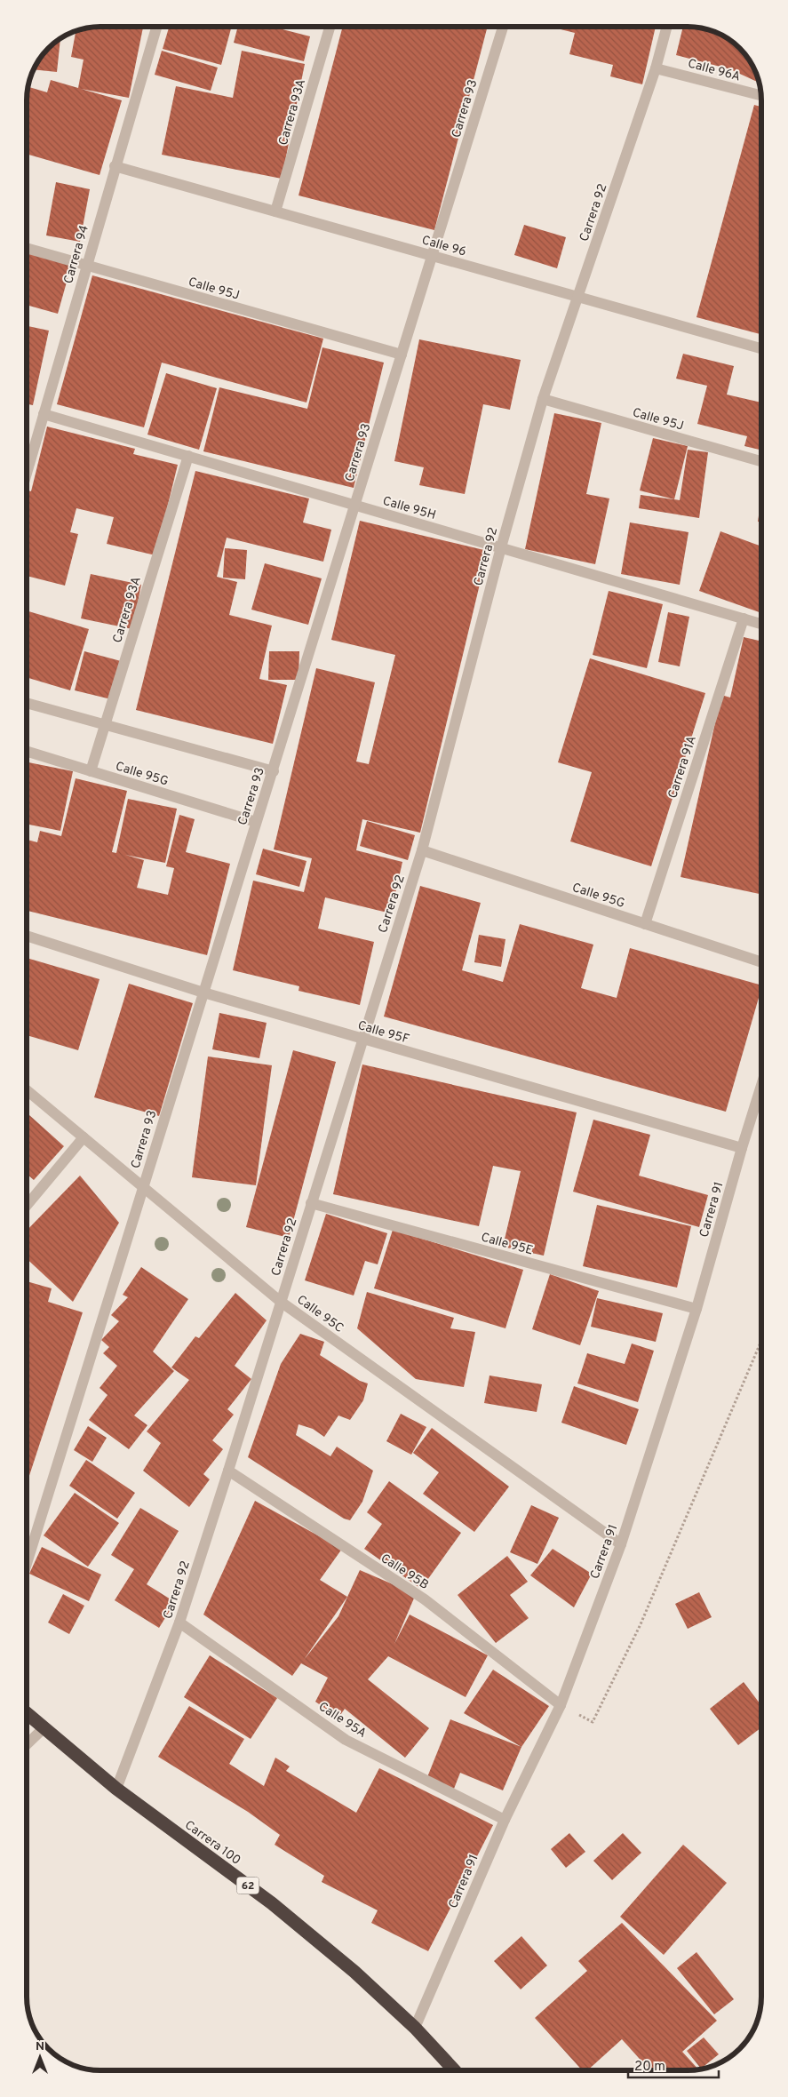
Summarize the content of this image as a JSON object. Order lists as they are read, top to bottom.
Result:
{
  "streets": {
    "highway": ["Carrera 100", "62"],
    "street": [
      "Calle 96A",
      "Carrera 93",
      "Carrera 93A",
      "Carrera 92",
      "Calle 96",
      "Carrera 94",
      "Calle 95J",
      "Calle 95H",
      "Carrera 91A",
      "Calle 95G",
      "Calle 95F",
      "Carrera 91",
      "Calle 95E",
      "Calle 95C",
      "Calle 95B",
      "Calle 95A"
    ]
  },
  "crossings": [
    ["Calle 96A", "Carrera 92"],
    ["Carrera 93", "Calle 96"],
    ["Carrera 93", "Calle 95J"],
    ["Carrera 93", "Calle 95H"],
    ["Carrera 93", "Calle 95G"],
    ["Carrera 93", "Calle 95F"],
    ["Carrera 93", "Calle 95C"],
    ["Carrera 93A", "Calle 96"],
    ["Carrera 93A", "Calle 95H"],
    ["Carrera 93A", "Calle 95G"],
    ["Carrera 92", "Calle 96"],
    ["Carrera 92", "Calle 95J"],
    ["Carrera 92", "Calle 95H"],
    ["Carrera 92", "Calle 95G"],
    ["Carrera 92", "Calle 95F"],
    ["Carrera 92", "Calle 95E"],
    ["Carrera 92", "Calle 95C"],
    ["Carrera 92", "Calle 95B"],
    ["Carrera 92", "Calle 95A"],
    ["Carrera 92", "Carrera 100"],
    ["Calle 96", "Carrera 94"],
    ["Carrera 94", "Calle 95J"],
    ["Carrera 94", "Calle 95H"],
    ["Calle 95H", "Carrera 91A"],
    ["Carrera 91A", "Calle 95G"],
    ["Calle 95F", "Carrera 91"],
    ["Carrera 91", "Calle 95E"],
    ["Carrera 91", "Calle 95C"],
    ["Carrera 91", "Calle 95B"],
    ["Carrera 91", "Calle 95A"],
    ["Carrera 91", "Carrera 100"]
  ],
  "scale_bar": "20 m",
  "north": "top"
}
